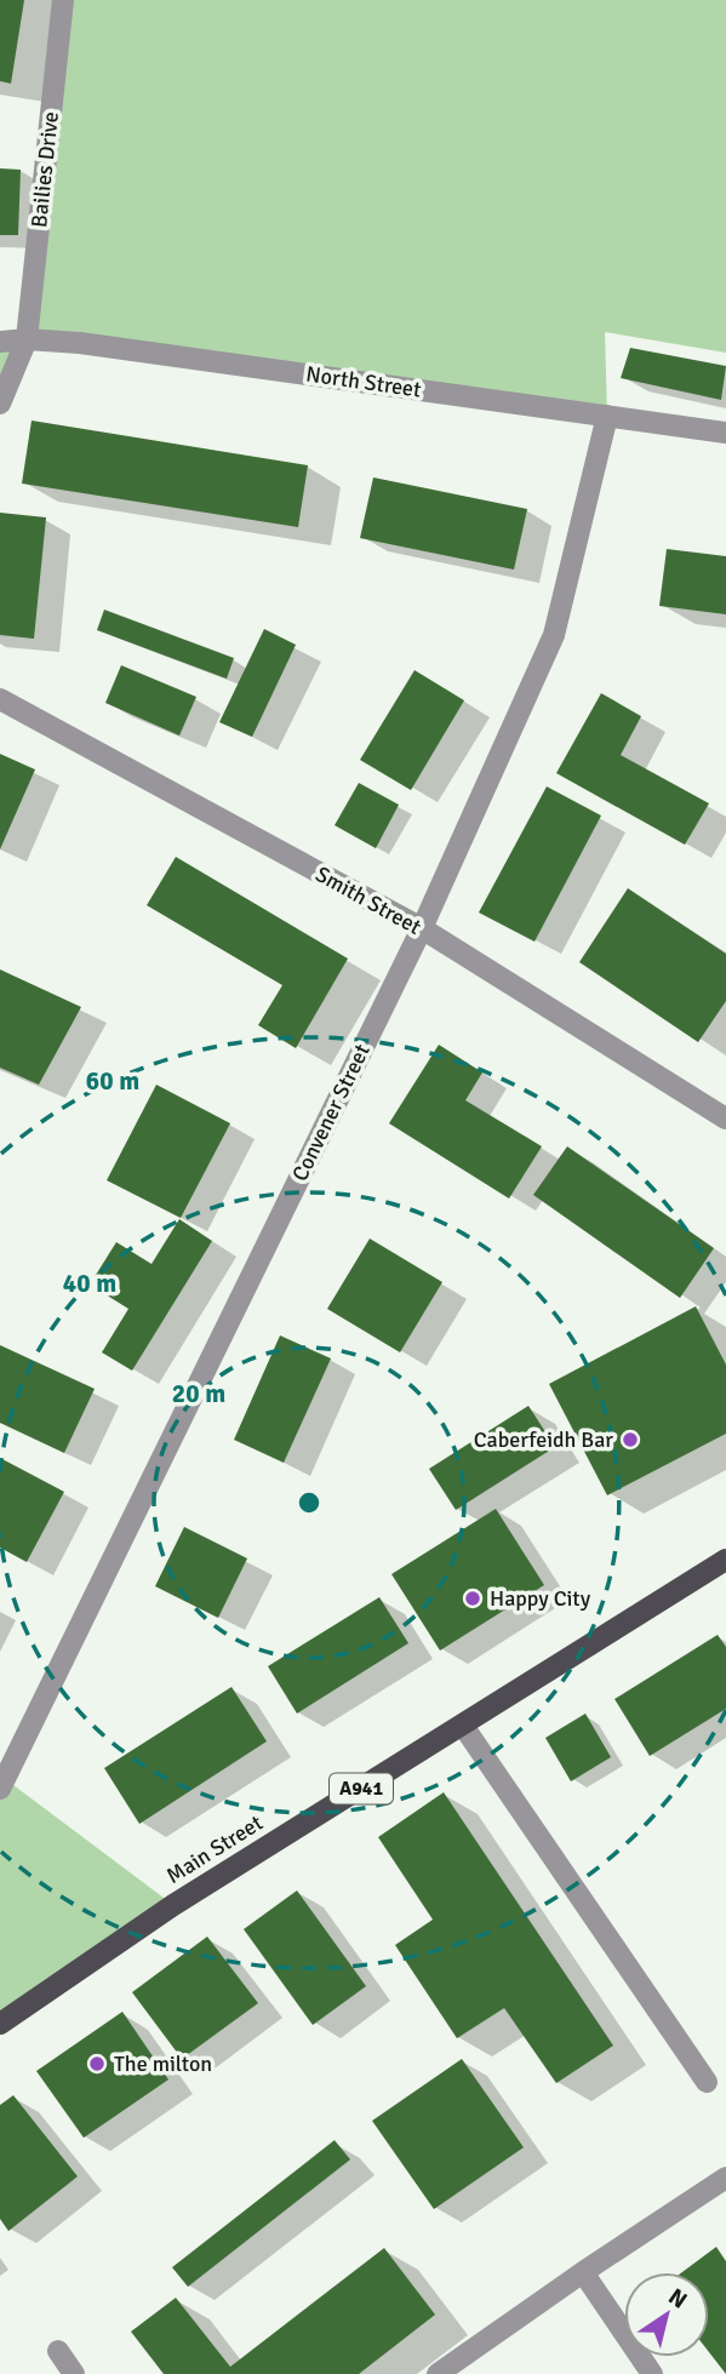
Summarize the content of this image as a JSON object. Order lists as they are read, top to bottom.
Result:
{
  "streets": {
    "main road": ["A941", "Main Street"],
    "street": [
      "Bailies Drive",
      "North Street",
      "Smith Street",
      "Convener Street"
    ]
  },
  "crossings": [
    ["Bailies Drive", "North Street"],
    ["North Street", "Convener Street"],
    ["Smith Street", "Convener Street"]
  ],
  "places": ["Caberfeidh Bar", "Happy City", "The milton"],
  "north": "top right",
  "rings": ["60 m", "40 m", "20 m"]
}
